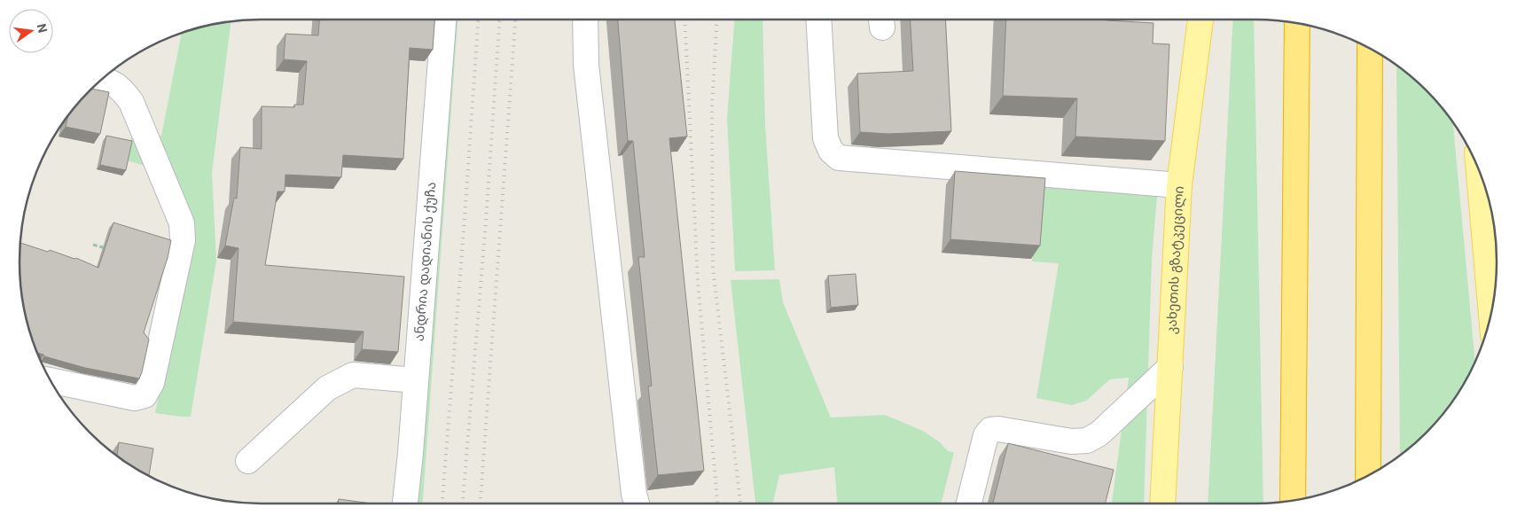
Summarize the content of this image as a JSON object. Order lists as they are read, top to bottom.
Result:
{
  "streets": {
    "main road": ["კახეთის გზატკეცილი"],
    "street": ["ანდრია დადიანის ქუჩა"]
  },
  "north": "right"
}
